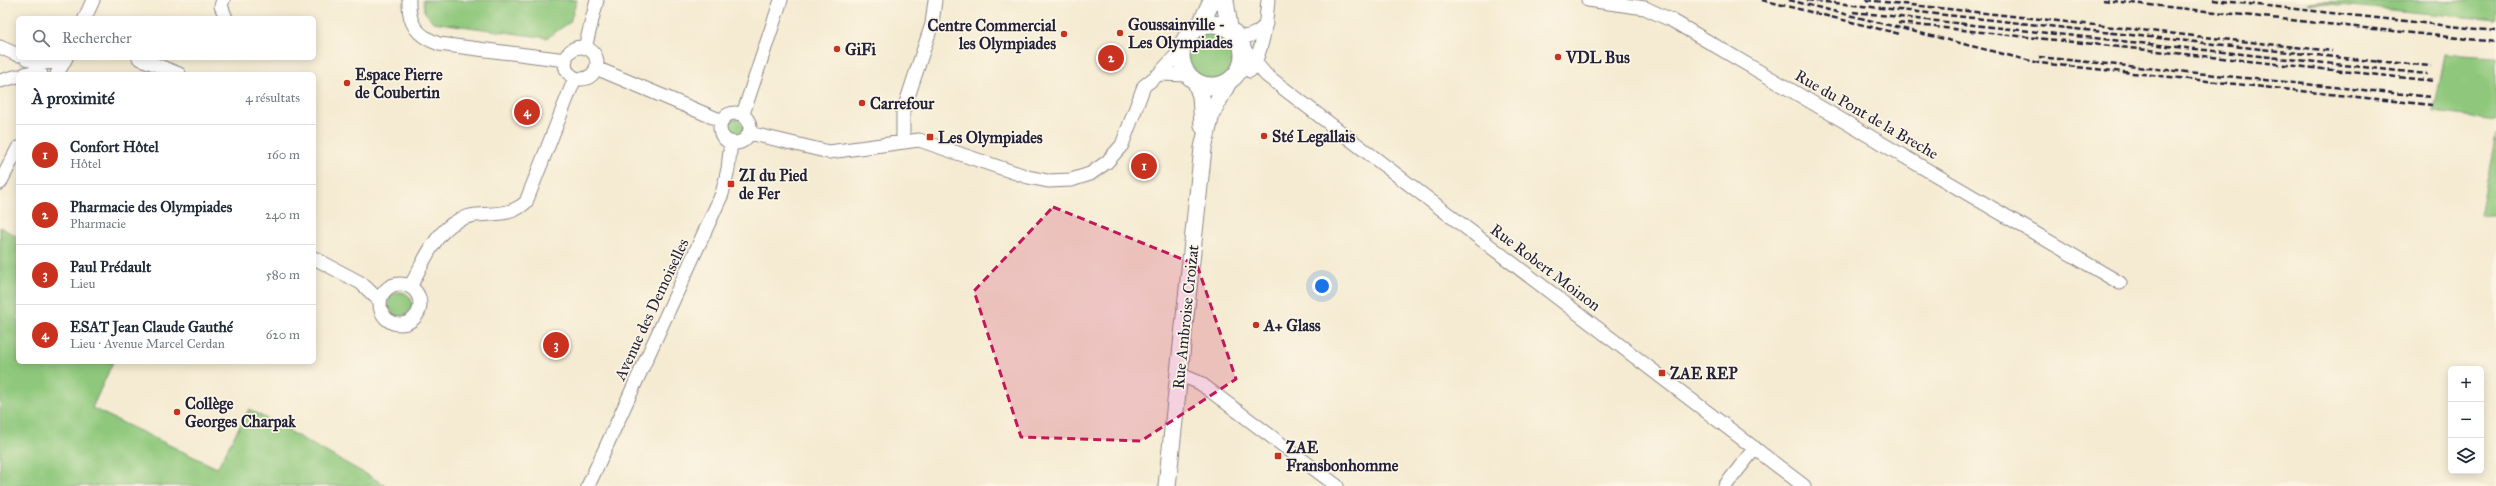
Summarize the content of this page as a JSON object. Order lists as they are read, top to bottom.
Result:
{
  "streets": {
    "main road": ["Rue Ambroise Croizat"],
    "street": ["Rue du Pont de la Breche", "Rue Robert Moinon", "Avenue des Demoiselles"]
  },
  "places": {
    "other": [
      "Goussainville - Les Olympiades",
      "Centre Commercial les Olympiades",
      "GiFi",
      "VDL Bus",
      "Espace Pierre de Coubertin",
      "Carrefour",
      "Sté Legallais",
      "A+ Glass",
      "Collège Georges Charpak"
    ],
    "transit": [
      "Les Olympiades",
      "ZI du Pied de Fer",
      "ZAE REP",
      "ZAE Fransbonhomme"
    ]
  },
  "page": {
    "search": "Rechercher",
    "pins": [
      "2",
      "4",
      "1",
      "3"
    ],
    "heading": ["À proximité", "4 résultats"],
    "list": [
      {
        "mark": "1",
        "name": "Confort Hôtel",
        "note": "Hôtel",
        "value": "160 m"
      },
      {
        "mark": "2",
        "name": "Pharmacie des Olympiades",
        "note": "Pharmacie",
        "value": "240 m"
      },
      {
        "mark": "3",
        "name": "Paul Prédault",
        "note": "Lieu",
        "value": "580 m"
      },
      {
        "mark": "4",
        "name": "ESAT Jean Claude Gauthé",
        "note": "Lieu · Avenue Marcel Cerdan",
        "value": "620 m"
      }
    ],
    "map_buttons": ["+", "−"]
  }
}
